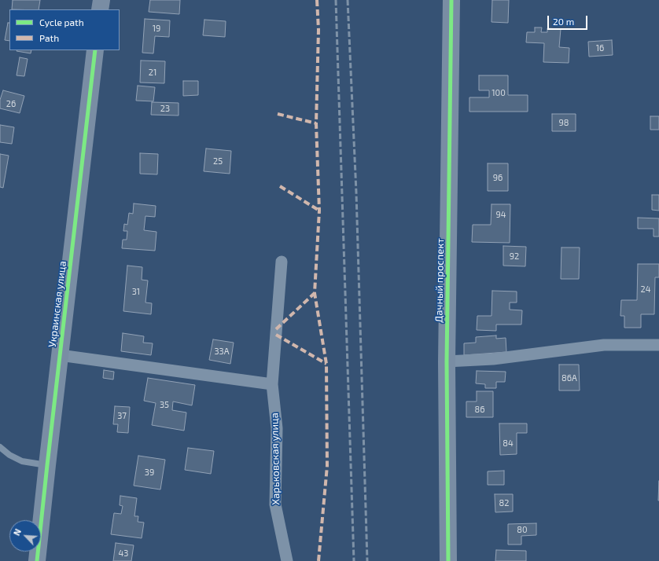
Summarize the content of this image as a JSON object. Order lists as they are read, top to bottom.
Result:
{
  "streets": {
    "street": ["Дачный проспект", "Украинская улица", "Харьковская улица"]
  },
  "house_numbers": [
    "19",
    "16",
    "21",
    "100",
    "26",
    "23",
    "98",
    "25",
    "96",
    "94",
    "92",
    "24",
    "31",
    "33А",
    "86А",
    "35",
    "86",
    "37",
    "84",
    "39",
    "82",
    "80",
    "43"
  ],
  "legend": ["Cycle path", "Path"],
  "scale_bar": "20 m",
  "north": "top left"
}
